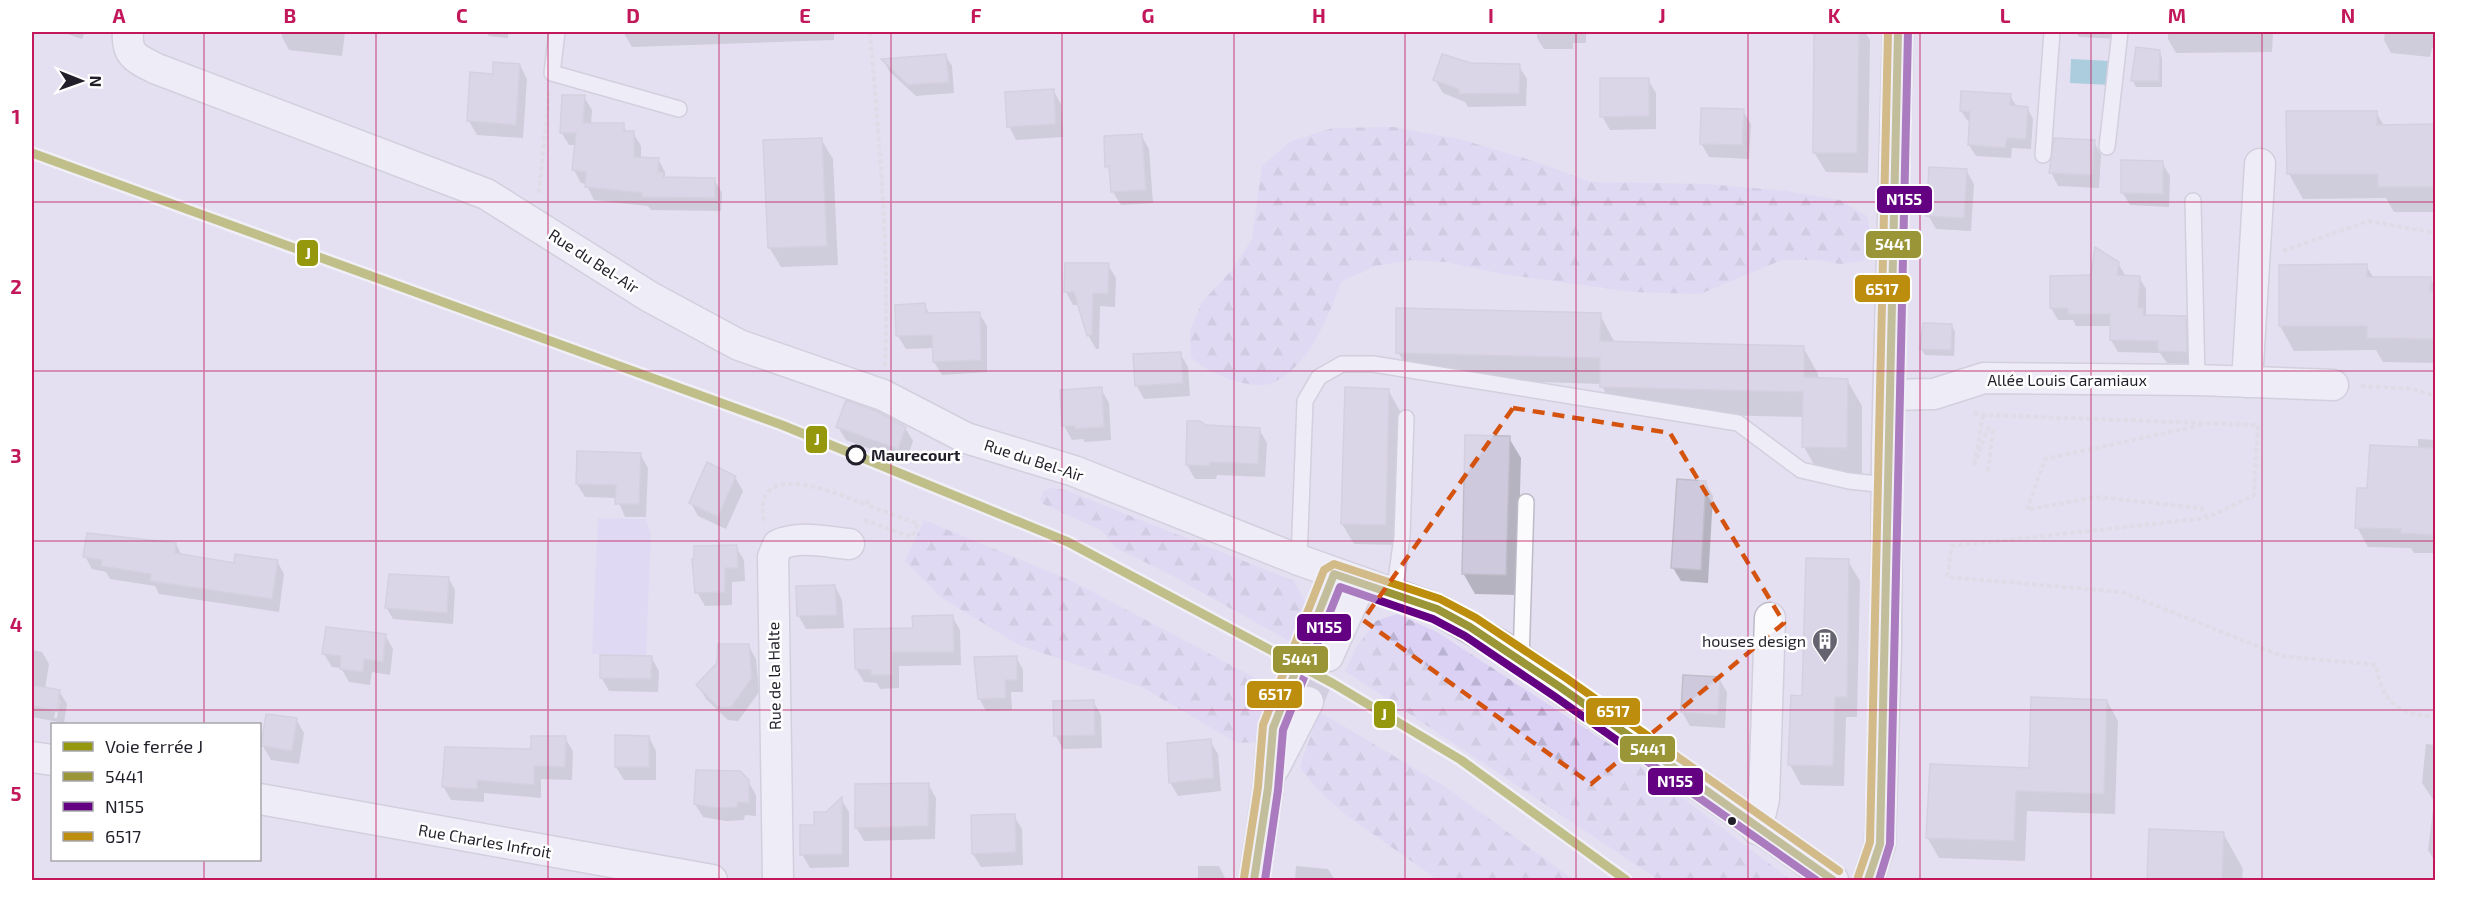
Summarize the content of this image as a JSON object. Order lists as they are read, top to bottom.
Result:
{
  "streets": {
    "street": [
      "Rue du Bel-Air",
      "Allée Louis Caramiaux",
      "Rue de la Halte",
      "Rue Charles Infroit"
    ]
  },
  "places": {
    "other": ["Maurecourt"],
    "building": ["houses design"]
  },
  "lines": [
    "transit line 5441",
    "transit line N155",
    "transit line 6517",
    "rail line J"
  ],
  "legend": [
    "Voie ferrée J",
    "5441",
    "N155",
    "6517"
  ],
  "north": "right",
  "grid": {
    "columns": [
      "A",
      "B",
      "C",
      "D",
      "E",
      "F",
      "G",
      "H",
      "I",
      "J",
      "K",
      "L",
      "M",
      "N"
    ],
    "rows": [
      "1",
      "2",
      "3",
      "4",
      "5"
    ]
  }
}
